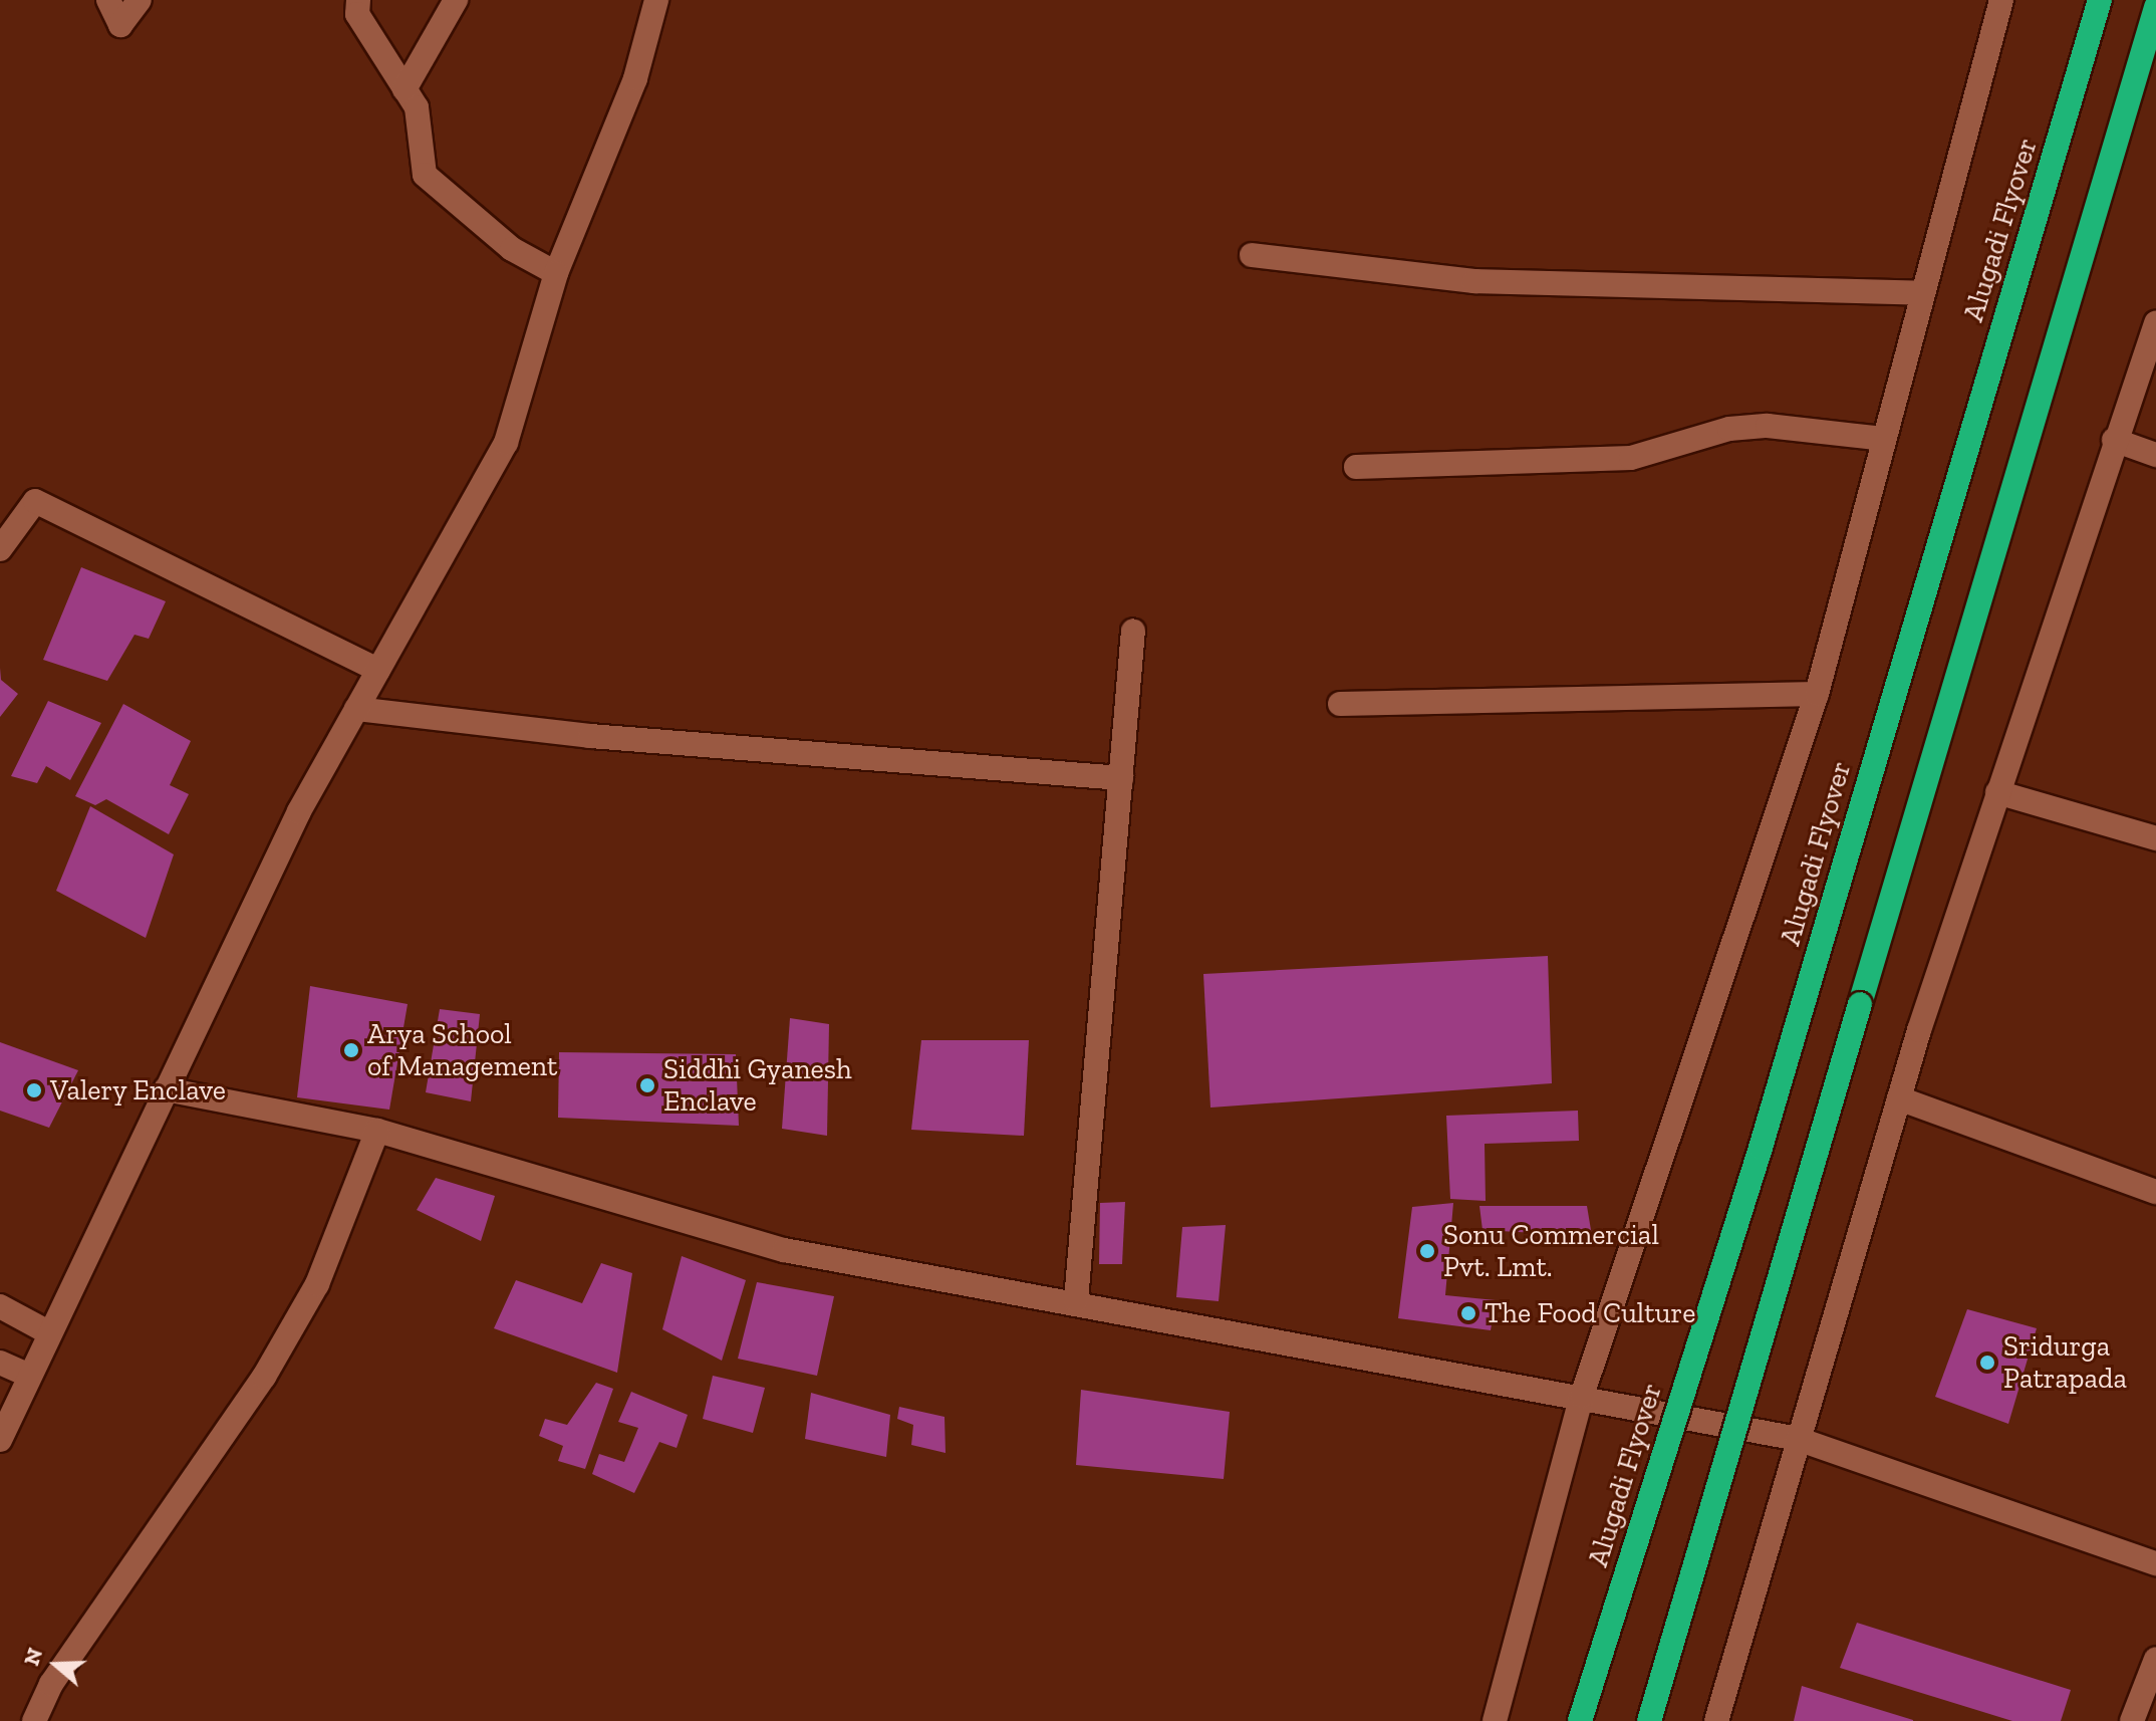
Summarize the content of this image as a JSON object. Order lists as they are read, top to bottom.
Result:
{
  "streets": {
    "highway": ["Alugadi Flyover"]
  },
  "places": [
    "Arya School of Management",
    "Siddhi Gyanesh Enclave",
    "Valery Enclave",
    "Sonu Commercial Pvt. Lmt.",
    "The Food Culture",
    "Sridurga Patrapada"
  ],
  "north": "left"
}
